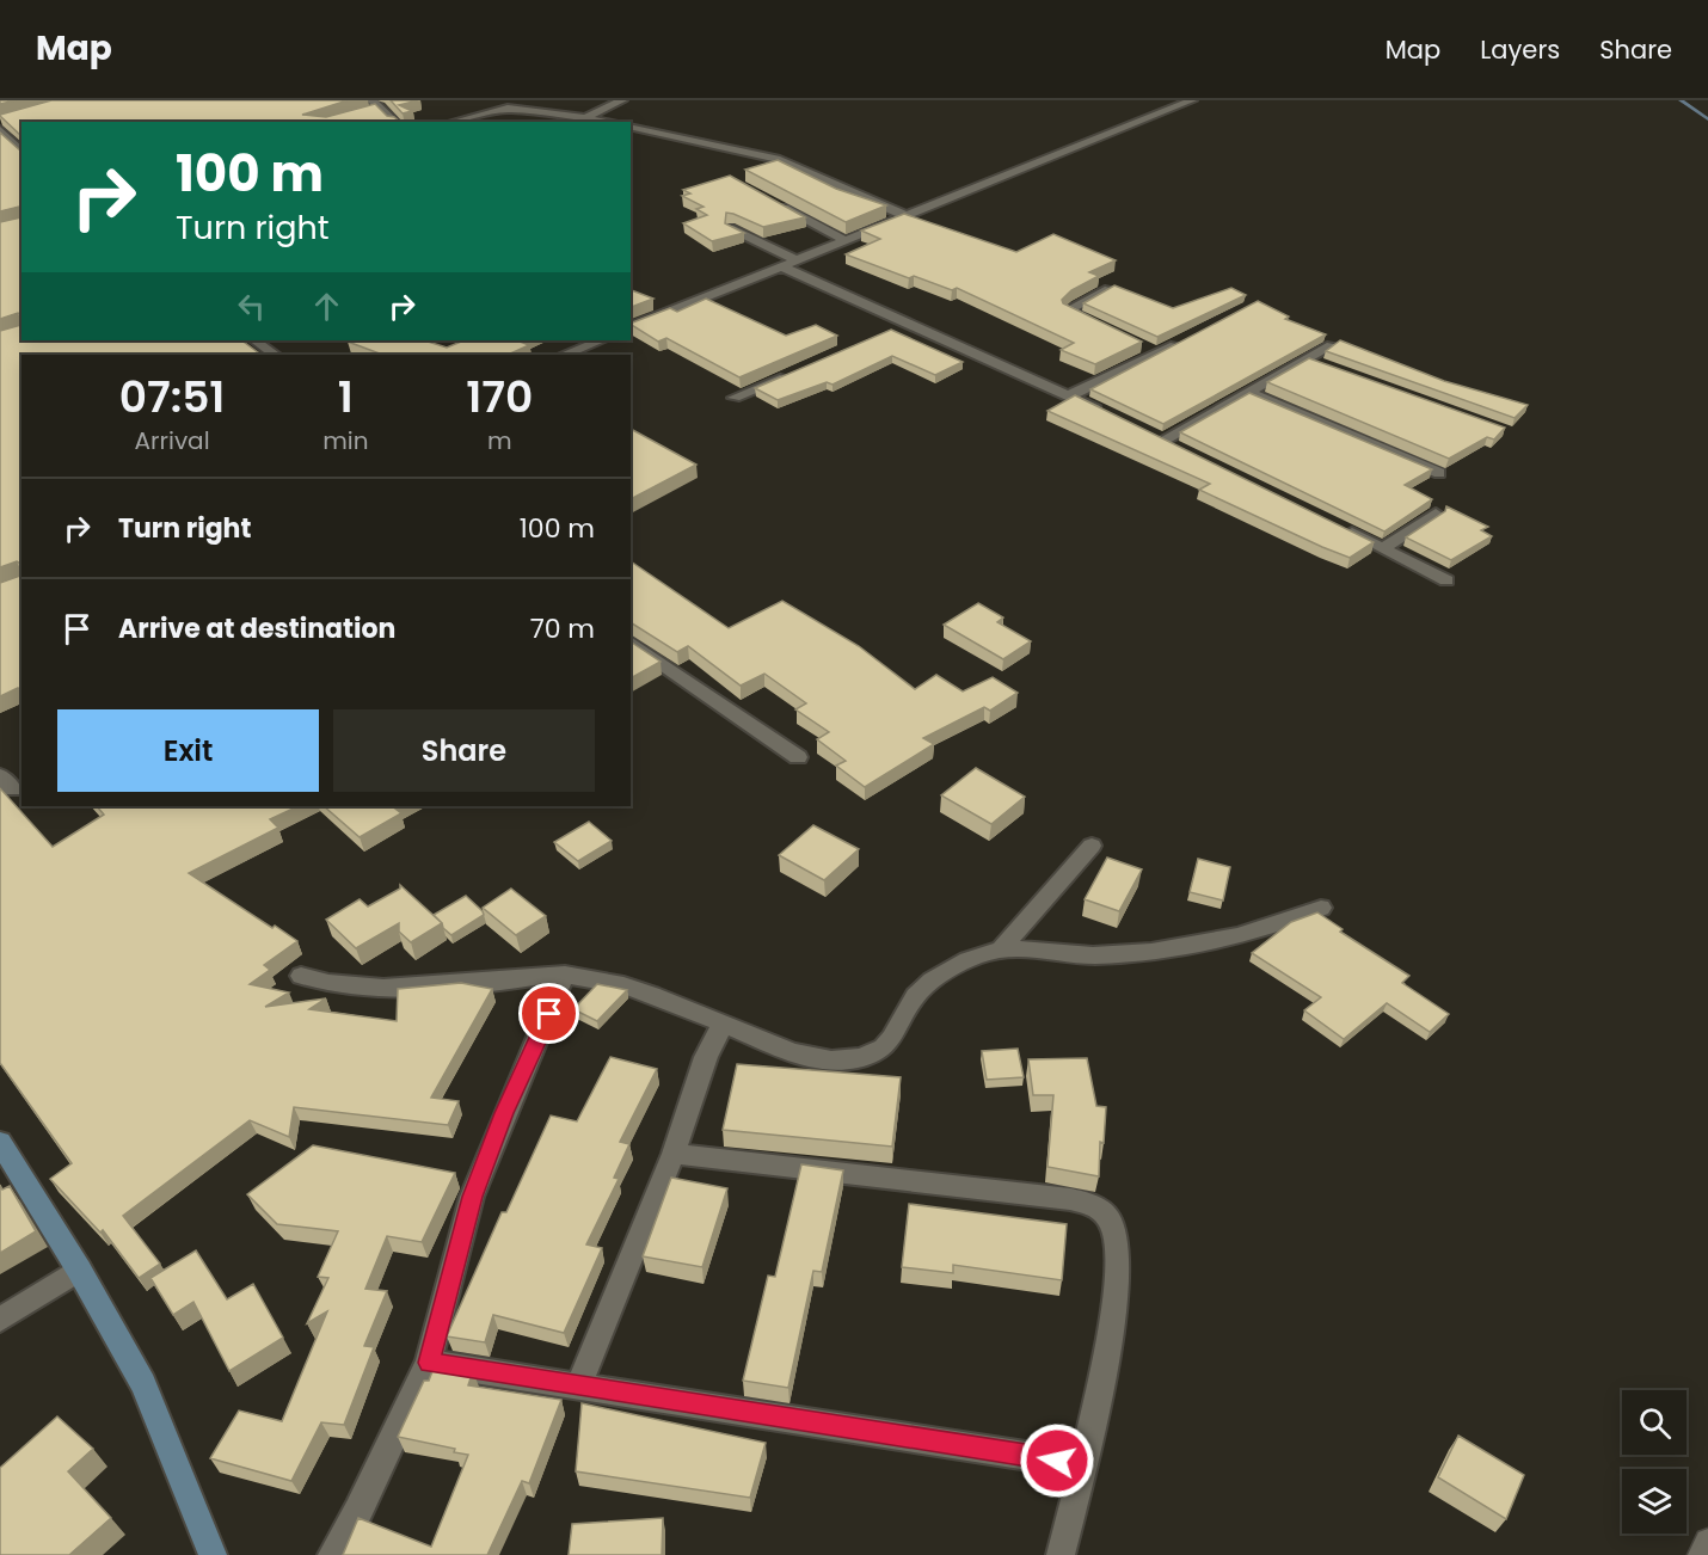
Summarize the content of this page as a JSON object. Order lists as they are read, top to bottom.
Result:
{
  "page": {
    "header": "Map",
    "nav": ["Map", "Layers", "Share"],
    "turn": ["100 m", "Turn right"],
    "eta": [
      "07:51",
      "Arrival",
      "1",
      "min",
      "170",
      "m"
    ],
    "list": [
      {
        "name": "Turn right",
        "value": "100 m"
      },
      {
        "name": "Arrive at destination",
        "value": "70 m"
      }
    ],
    "buttons": ["Exit", "Share"]
  }
}
